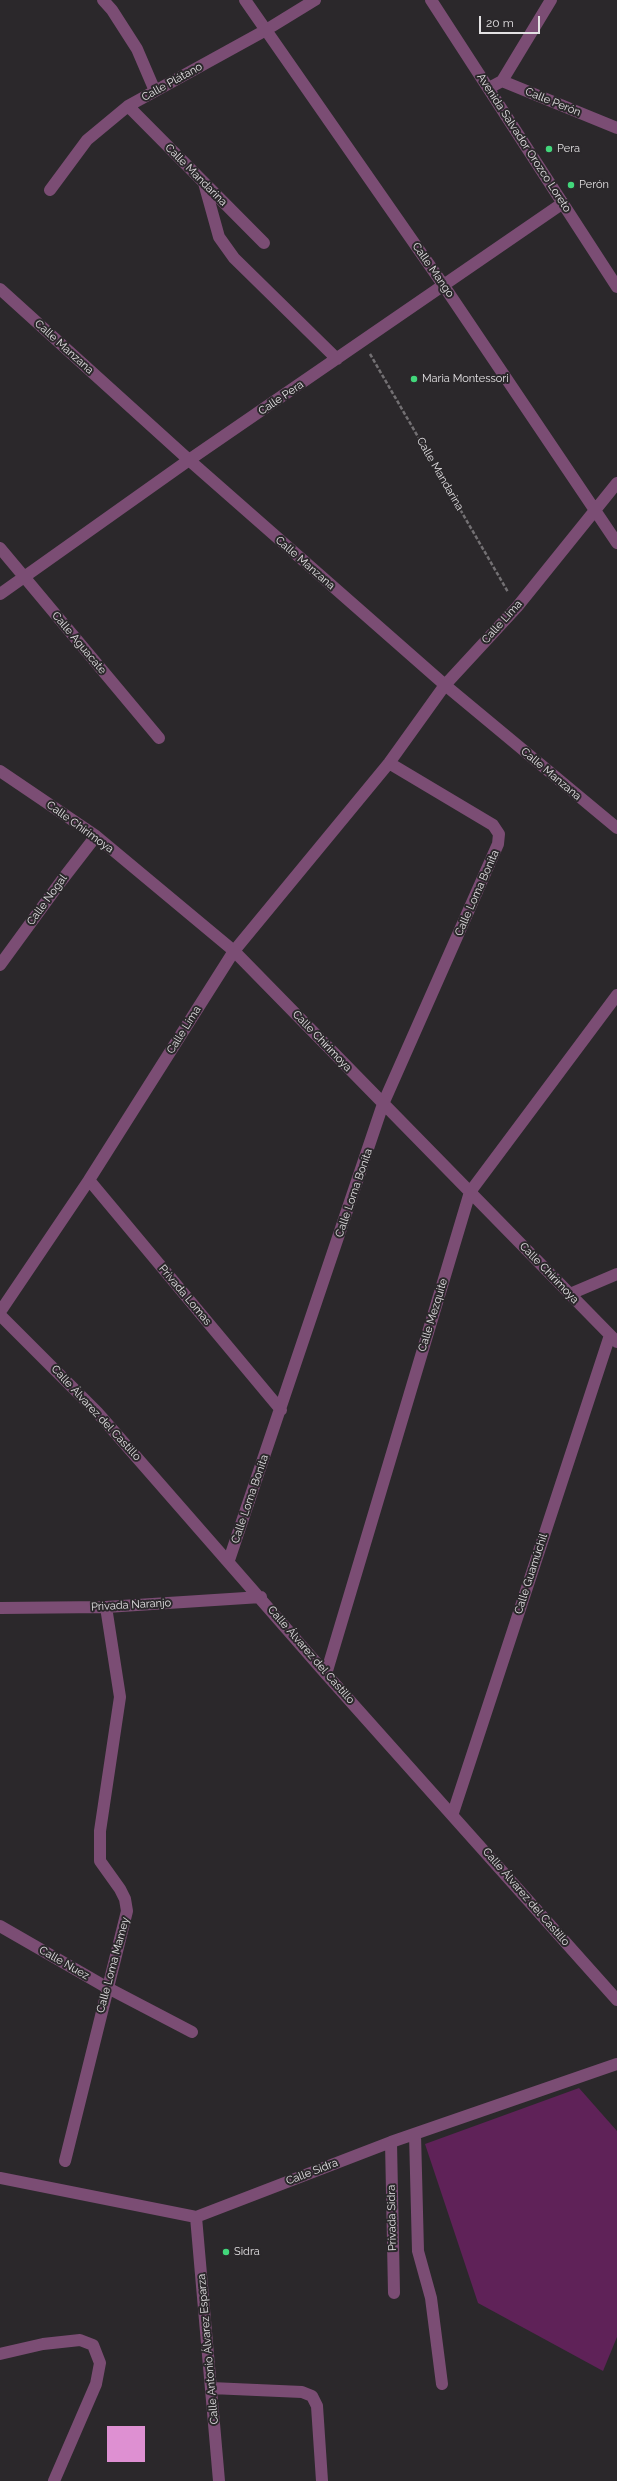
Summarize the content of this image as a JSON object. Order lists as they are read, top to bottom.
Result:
{
  "streets": {
    "street": [
      "Calle Plátano",
      "Calle Perón",
      "Avenida Salvador Orozco Loreto",
      "Calle Mandarina",
      "Calle Mango",
      "Calle Manzana",
      "Calle Pera",
      "Calle Lima",
      "Calle Aguacate",
      "Calle Chirimoya",
      "Calle Loma Bonita",
      "Calle Nogal",
      "Privada Lomas",
      "Calle Mezquite",
      "Calle Álvarez del Castillo",
      "Calle Guamúchil",
      "Privada Naranjo",
      "Calle Nuez",
      "Calle Loma Mamey",
      "Calle Sidra",
      "Privada Sidra",
      "Calle Antonio Álvarez Esparza"
    ]
  },
  "crossings": [
    ["Calle Plátano", "Calle Mandarina"],
    ["Calle Plátano", "Calle Mango"],
    ["Avenida Salvador Orozco Loreto", "Calle Pera"],
    ["Calle Mandarina", "Calle Pera"],
    ["Calle Mandarina", "Calle Lima"],
    ["Calle Mango", "Calle Pera"],
    ["Calle Mango", "Calle Lima"],
    ["Calle Manzana", "Calle Pera"],
    ["Calle Manzana", "Calle Lima"],
    ["Calle Pera", "Calle Aguacate"],
    ["Calle Lima", "Calle Chirimoya"],
    ["Calle Lima", "Calle Loma Bonita"],
    ["Calle Lima", "Privada Lomas"],
    ["Calle Lima", "Calle Álvarez del Castillo"],
    ["Calle Chirimoya", "Calle Loma Bonita"],
    ["Calle Chirimoya", "Calle Nogal"],
    ["Calle Chirimoya", "Calle Mezquite"],
    ["Calle Chirimoya", "Calle Guamúchil"],
    ["Calle Loma Bonita", "Privada Lomas"],
    ["Calle Loma Bonita", "Calle Álvarez del Castillo"],
    ["Calle Mezquite", "Calle Álvarez del Castillo"],
    ["Calle Álvarez del Castillo", "Calle Guamúchil"],
    ["Calle Álvarez del Castillo", "Privada Naranjo"],
    ["Privada Naranjo", "Calle Loma Mamey"],
    ["Calle Nuez", "Calle Loma Mamey"],
    ["Calle Sidra", "Privada Sidra"],
    ["Calle Sidra", "Calle Antonio Álvarez Esparza"]
  ],
  "places": [
    "Pera",
    "Perón",
    "Maria Montessori",
    "Sidra"
  ],
  "scale_bar": "20 m"
}
